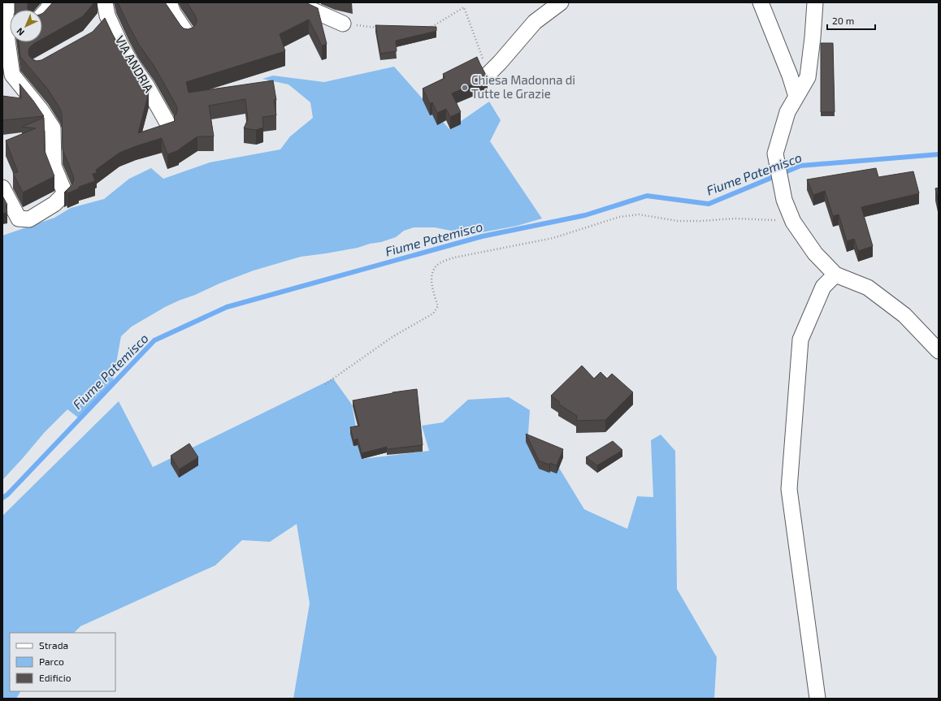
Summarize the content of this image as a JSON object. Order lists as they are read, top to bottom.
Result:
{
  "streets": {
    "street": ["VIA ANDRIA"]
  },
  "water": ["Fiume Patemisco"],
  "places": ["Chiesa Madonna di Tutte le Grazie"],
  "legend": ["Strada", "Parco", "Edificio"],
  "scale_bar": "20 m",
  "north": "bottom left"
}
